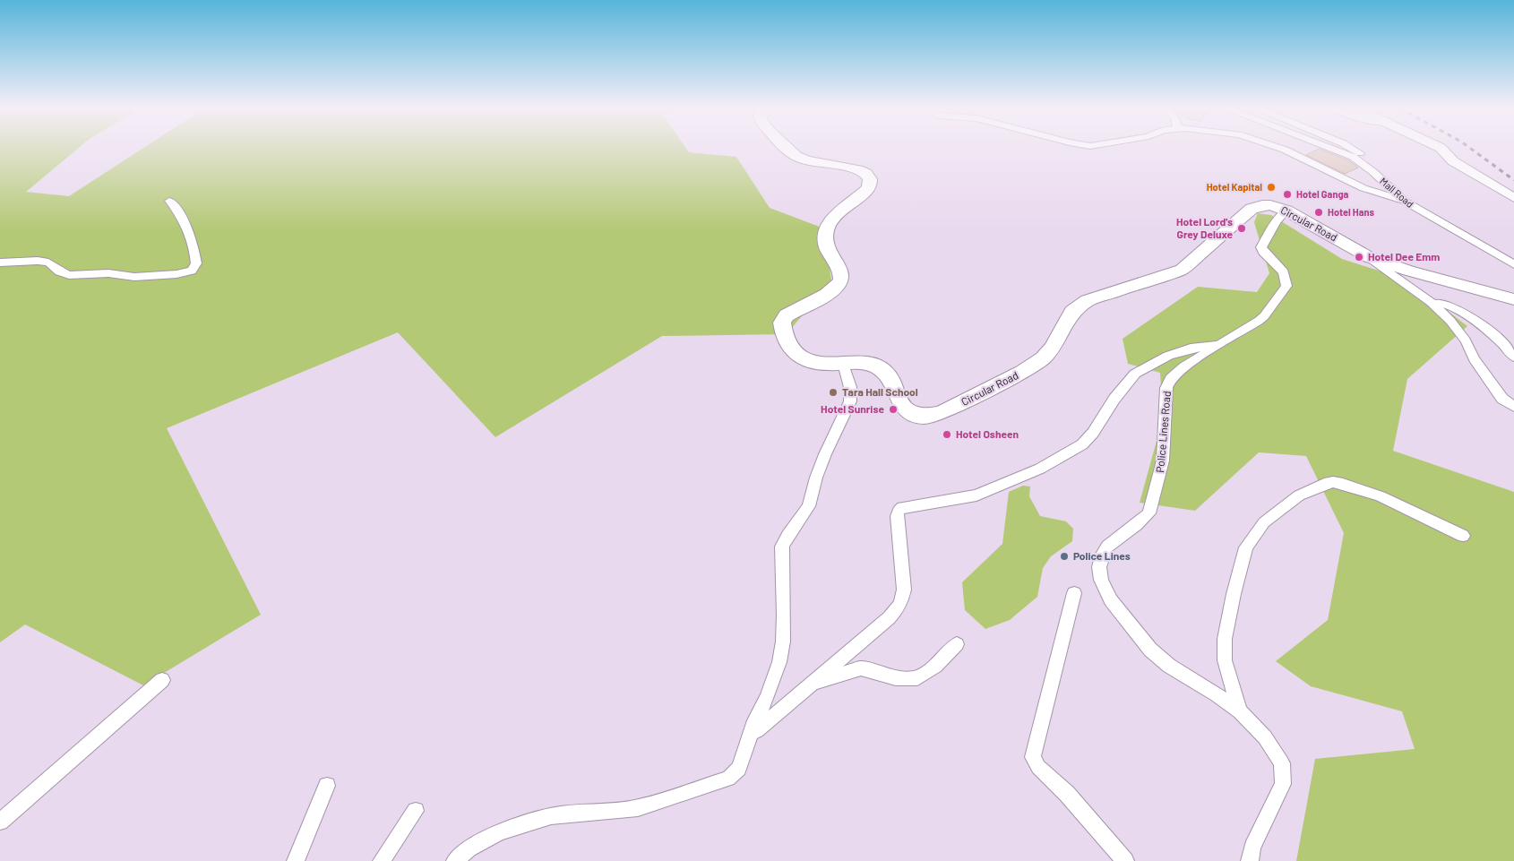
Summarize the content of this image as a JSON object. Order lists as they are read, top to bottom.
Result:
{
  "streets": {
    "main road": ["Circular Road"],
    "street": ["Mall Road", "Police Lines Road"]
  },
  "crossings": [
    ["Circular Road", "Police Lines Road"]
  ],
  "places": [
    "Hotel Kapital",
    "Hotel Ganga",
    "Hotel Hans",
    "Hotel Lord's Grey Deluxe",
    "Hotel Dee Emm",
    "Tara Hall School",
    "Hotel Sunrise",
    "Hotel Osheen",
    "Police Lines"
  ]
}
